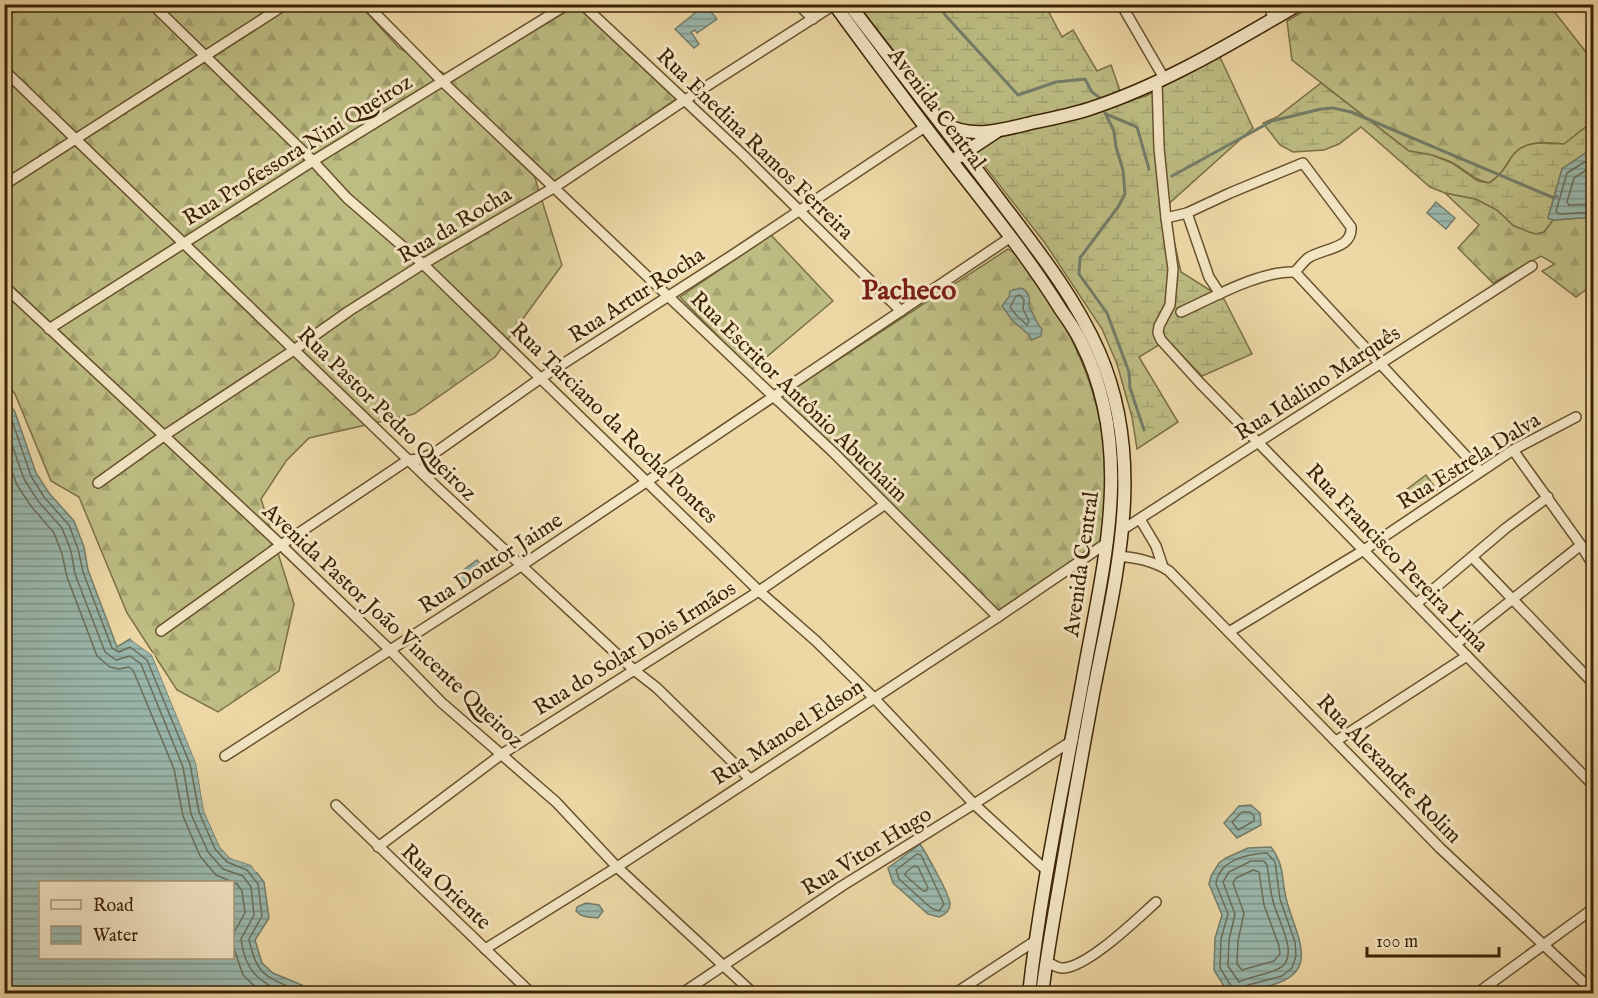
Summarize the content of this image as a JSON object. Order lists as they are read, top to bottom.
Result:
{
  "streets": {
    "main road": ["Avenida Central"],
    "street": [
      "Rua Enedina Ramos Ferreira",
      "Rua Professora Nini Queiroz",
      "Rua da Rocha",
      "Rua Artur Rocha",
      "Rua Idalino Marquês",
      "Rua Escritor Antônio Abuchaim",
      "Rua Pastor Pedro Queiroz",
      "Rua Tarciano da Rocha Pontes",
      "Rua Estrela Dalva",
      "Rua Francisco Pereira Lima",
      "Rua Doutor Jaime",
      "Avenida Pastor João Vincente Queiroz",
      "Rua do Solar Dois Irmãos",
      "Rua Manoel Edson",
      "Rua Alexandre Rolim",
      "Rua Vitor Hugo",
      "Rua Oriente"
    ]
  },
  "crossings": [
    ["Avenida Central", "Rua da Rocha"],
    ["Avenida Central", "Rua Artur Rocha"],
    ["Avenida Central", "Rua Idalino Marquês"],
    ["Avenida Central", "Rua Tarciano da Rocha Pontes"],
    ["Avenida Central", "Rua Doutor Jaime"],
    ["Avenida Central", "Rua Manoel Edson"],
    ["Avenida Central", "Rua Alexandre Rolim"],
    ["Avenida Central", "Rua Vitor Hugo"],
    ["Rua Enedina Ramos Ferreira", "Rua da Rocha"],
    ["Rua Enedina Ramos Ferreira", "Rua Artur Rocha"],
    ["Rua Enedina Ramos Ferreira", "Rua Doutor Jaime"],
    ["Rua Professora Nini Queiroz", "Rua Escritor Antônio Abuchaim"],
    ["Rua Professora Nini Queiroz", "Rua Pastor Pedro Queiroz"],
    ["Rua Professora Nini Queiroz", "Rua Tarciano da Rocha Pontes"],
    ["Rua Professora Nini Queiroz", "Avenida Pastor João Vincente Queiroz"],
    ["Rua da Rocha", "Rua Escritor Antônio Abuchaim"],
    ["Rua da Rocha", "Rua Pastor Pedro Queiroz"],
    ["Rua da Rocha", "Rua Tarciano da Rocha Pontes"],
    ["Rua da Rocha", "Avenida Pastor João Vincente Queiroz"],
    ["Rua Artur Rocha", "Rua Escritor Antônio Abuchaim"],
    ["Rua Artur Rocha", "Rua Pastor Pedro Queiroz"],
    ["Rua Artur Rocha", "Rua Tarciano da Rocha Pontes"],
    ["Rua Artur Rocha", "Avenida Pastor João Vincente Queiroz"],
    ["Rua Idalino Marquês", "Rua Francisco Pereira Lima"],
    ["Rua Idalino Marquês", "Rua Alexandre Rolim"],
    ["Rua Escritor Antônio Abuchaim", "Rua Doutor Jaime"],
    ["Rua Escritor Antônio Abuchaim", "Rua do Solar Dois Irmãos"],
    ["Rua Escritor Antônio Abuchaim", "Rua Manoel Edson"],
    ["Rua Pastor Pedro Queiroz", "Rua Doutor Jaime"],
    ["Rua Pastor Pedro Queiroz", "Rua do Solar Dois Irmãos"],
    ["Rua Pastor Pedro Queiroz", "Rua Manoel Edson"],
    ["Rua Tarciano da Rocha Pontes", "Rua Doutor Jaime"],
    ["Rua Tarciano da Rocha Pontes", "Rua do Solar Dois Irmãos"],
    ["Rua Tarciano da Rocha Pontes", "Rua Manoel Edson"],
    ["Rua Tarciano da Rocha Pontes", "Rua Vitor Hugo"],
    ["Rua Estrela Dalva", "Rua Francisco Pereira Lima"],
    ["Rua Estrela Dalva", "Rua Alexandre Rolim"],
    ["Rua Doutor Jaime", "Avenida Pastor João Vincente Queiroz"],
    ["Avenida Pastor João Vincente Queiroz", "Rua do Solar Dois Irmãos"],
    ["Avenida Pastor João Vincente Queiroz", "Rua Manoel Edson"],
    ["Avenida Pastor João Vincente Queiroz", "Rua Vitor Hugo"],
    ["Rua do Solar Dois Irmãos", "Rua Oriente"],
    ["Rua Manoel Edson", "Rua Oriente"]
  ],
  "districts": ["Pacheco"],
  "legend": ["Road", "Water"],
  "scale_bar": "100 m"
}
